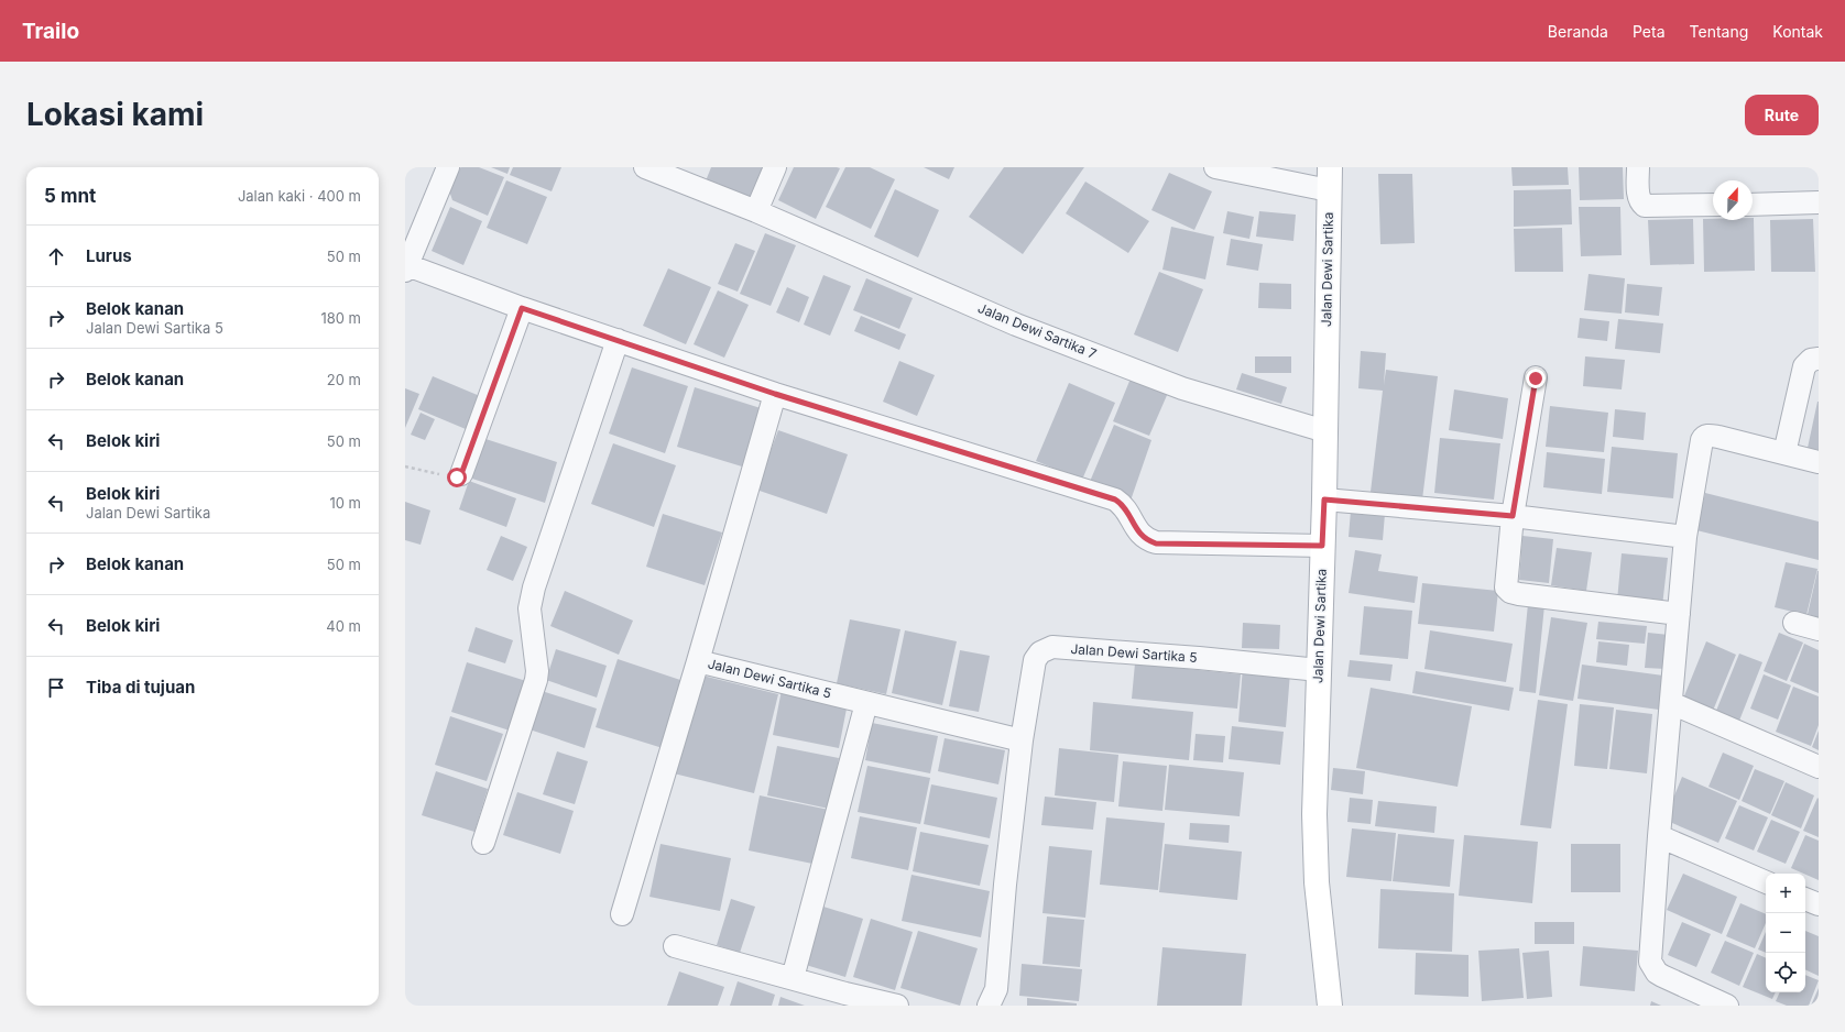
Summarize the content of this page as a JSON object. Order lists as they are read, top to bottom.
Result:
{
  "streets": {
    "main road": ["Jalan Dewi Sartika"],
    "street": ["Jalan Dewi Sartika 7", "Jalan Dewi Sartika 5"]
  },
  "crossings": [
    ["Jalan Dewi Sartika", "Jalan Dewi Sartika 7"],
    ["Jalan Dewi Sartika", "Jalan Dewi Sartika 5"]
  ],
  "north": "top",
  "page": {
    "header": "Trailo",
    "nav": [
      "Beranda",
      "Peta",
      "Tentang",
      "Kontak"
    ],
    "buttons": "Rute",
    "title": "Lokasi kami",
    "heading": ["5 mnt", "Jalan kaki · 400 m"],
    "list": [
      ["Lurus", "50 m"],
      ["Belok kanan", "Jalan Dewi Sartika 5", "180 m"],
      ["Belok kanan", "20 m"],
      ["Belok kiri", "50 m"],
      ["Belok kiri", "Jalan Dewi Sartika", "10 m"],
      ["Belok kanan", "50 m"],
      ["Belok kiri", "40 m"],
      "Tiba di tujuan"
    ],
    "map_buttons": ["+", "−"]
  }
}
